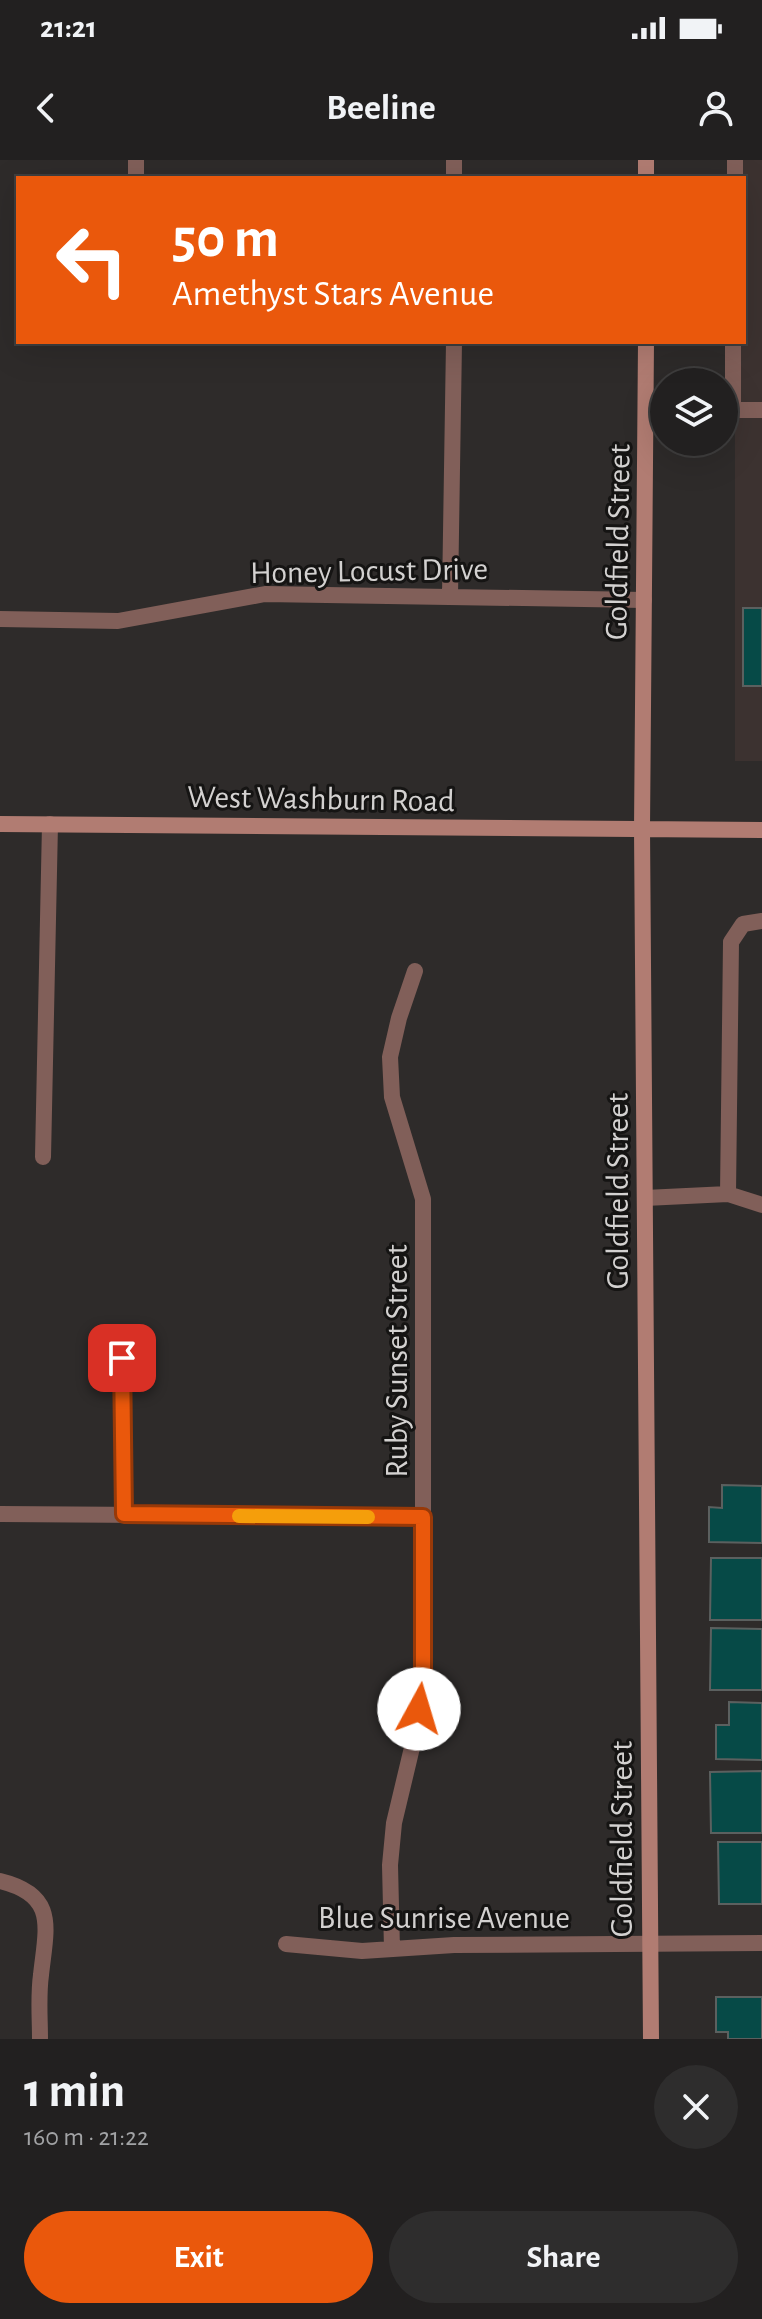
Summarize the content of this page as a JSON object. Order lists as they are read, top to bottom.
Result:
{
  "streets": {
    "street": [
      "Goldfield Street",
      "Honey Locust Drive",
      "West Washburn Road",
      "Ruby Sunset Street",
      "Blue Sunrise Avenue"
    ]
  },
  "crossings": [
    ["Goldfield Street", "Honey Locust Drive"],
    ["Goldfield Street", "West Washburn Road"],
    ["Goldfield Street", "Blue Sunrise Avenue"],
    ["Ruby Sunset Street", "Blue Sunrise Avenue"]
  ],
  "page": {
    "status": "21:21",
    "header": "Beeline",
    "turn": ["50 m", "Amethyst Stars Avenue"],
    "heading": ["1 min", "160 m · 21:22"],
    "buttons": ["Exit", "Share"]
  }
}
